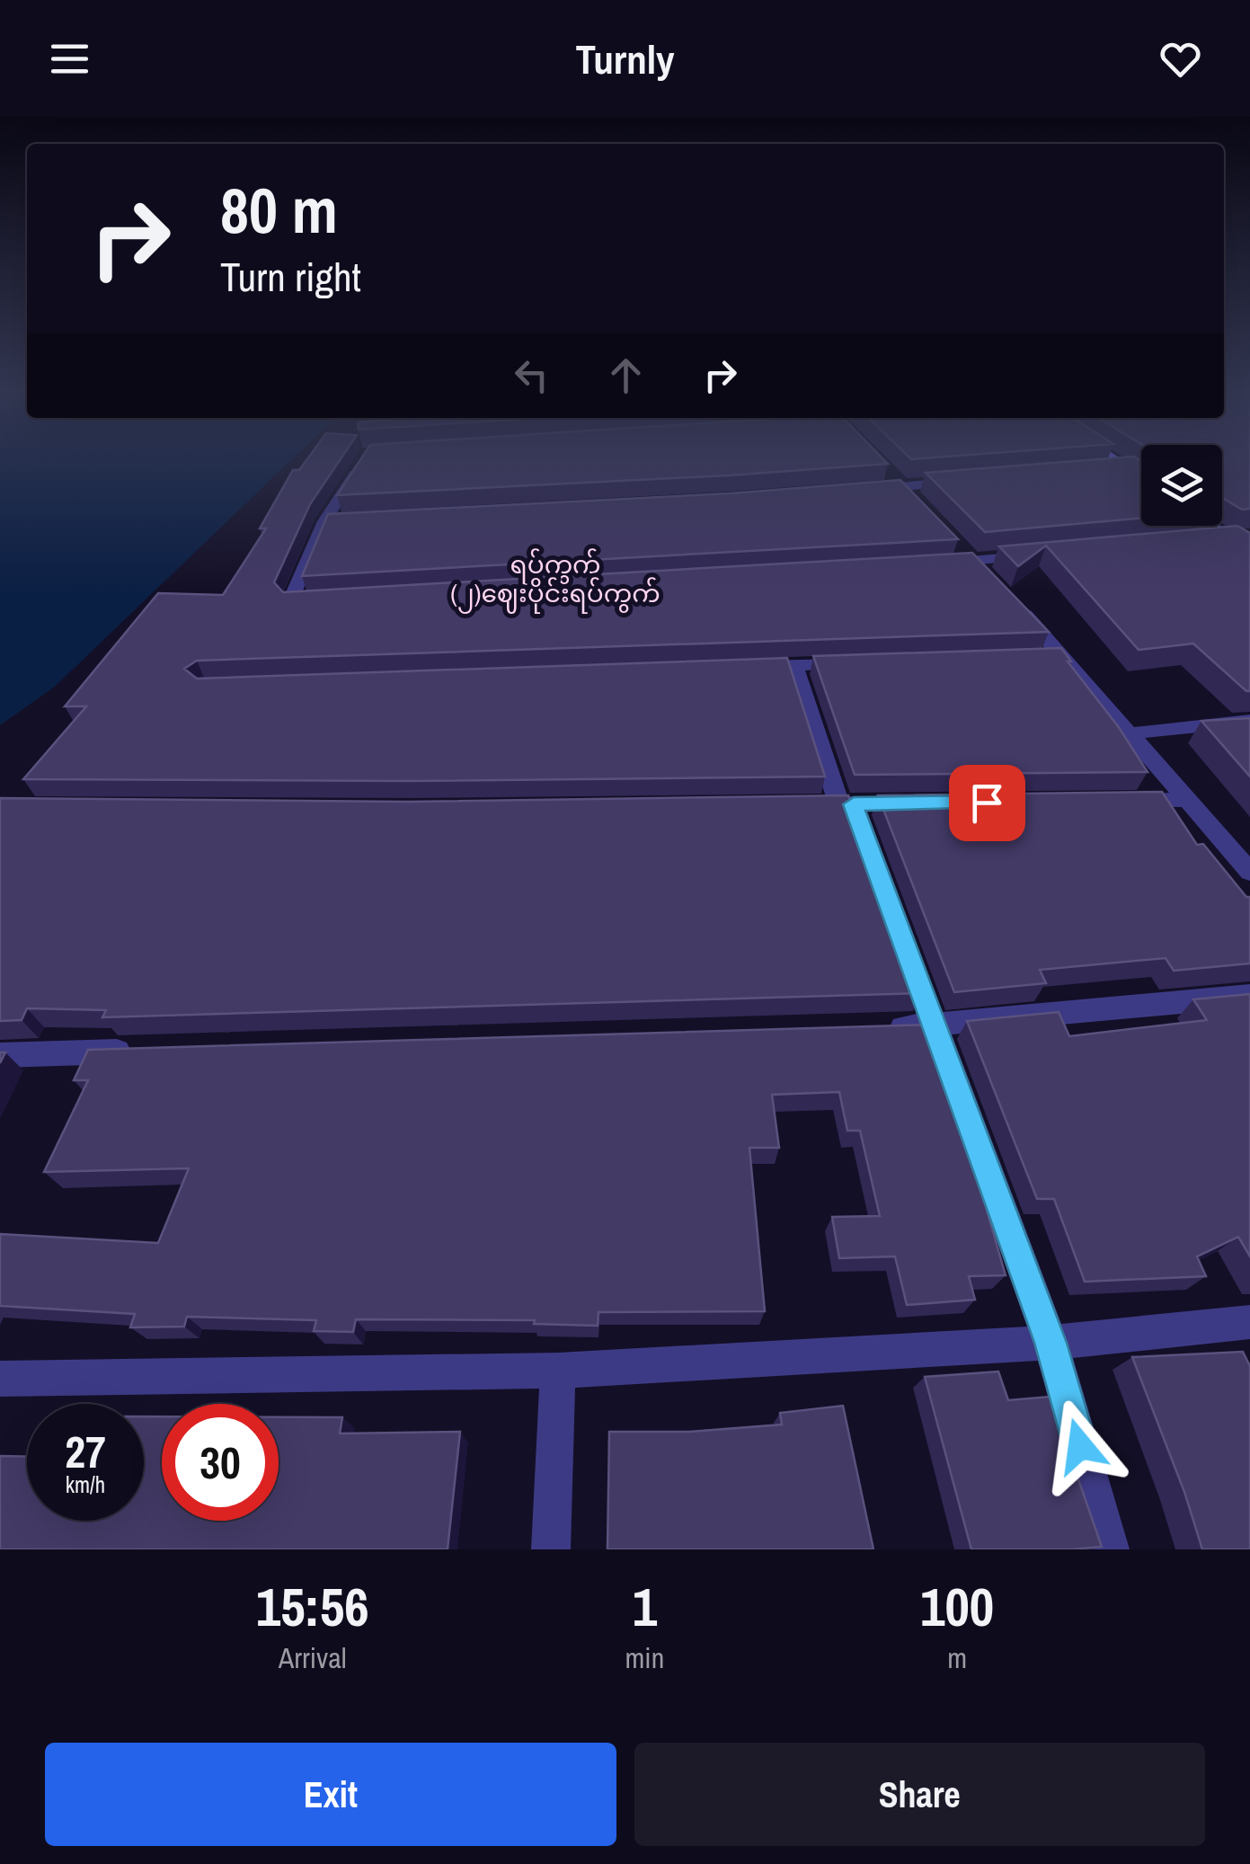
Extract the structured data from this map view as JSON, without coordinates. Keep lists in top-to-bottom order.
{
  "districts": ["ရပ်ကွက် (၂)ဈေးပိုင်းရပ်ကွက်"],
  "page": {
    "header": "Turnly",
    "turn": ["80 m", "Turn right"],
    "speed": "27 km/h",
    "limit": "30",
    "eta": [
      "15:56",
      "Arrival",
      "1",
      "min",
      "100",
      "m"
    ],
    "buttons": ["Exit", "Share"]
  }
}
